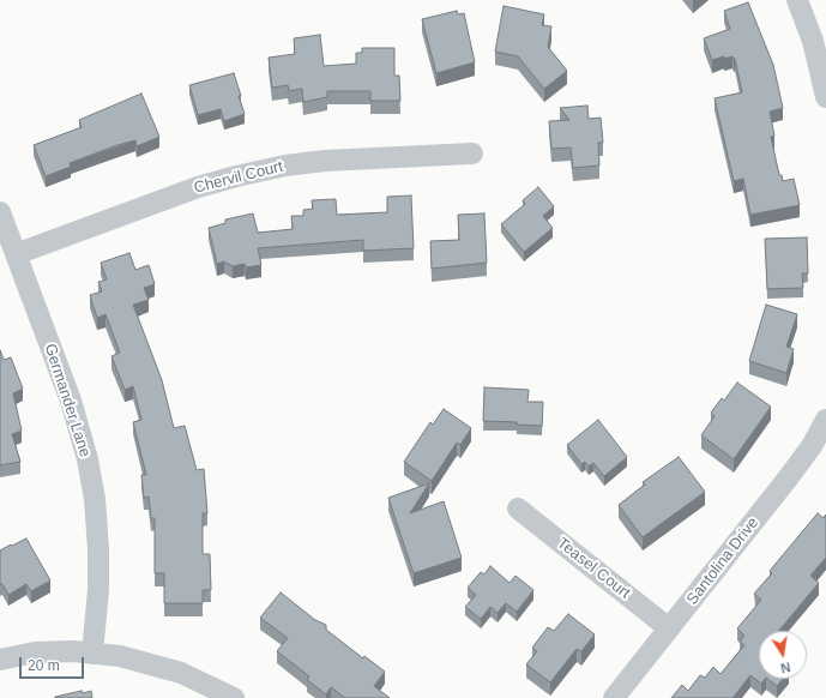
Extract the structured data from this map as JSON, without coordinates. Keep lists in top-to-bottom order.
{
  "streets": {
    "street": [
      "Chervil Court",
      "Germander Lane",
      "Santolina Drive",
      "Teasel Court"
    ]
  },
  "crossings": [
    ["Chervil Court", "Germander Lane"],
    ["Santolina Drive", "Teasel Court"]
  ],
  "scale_bar": "20 m",
  "north": "bottom"
}
